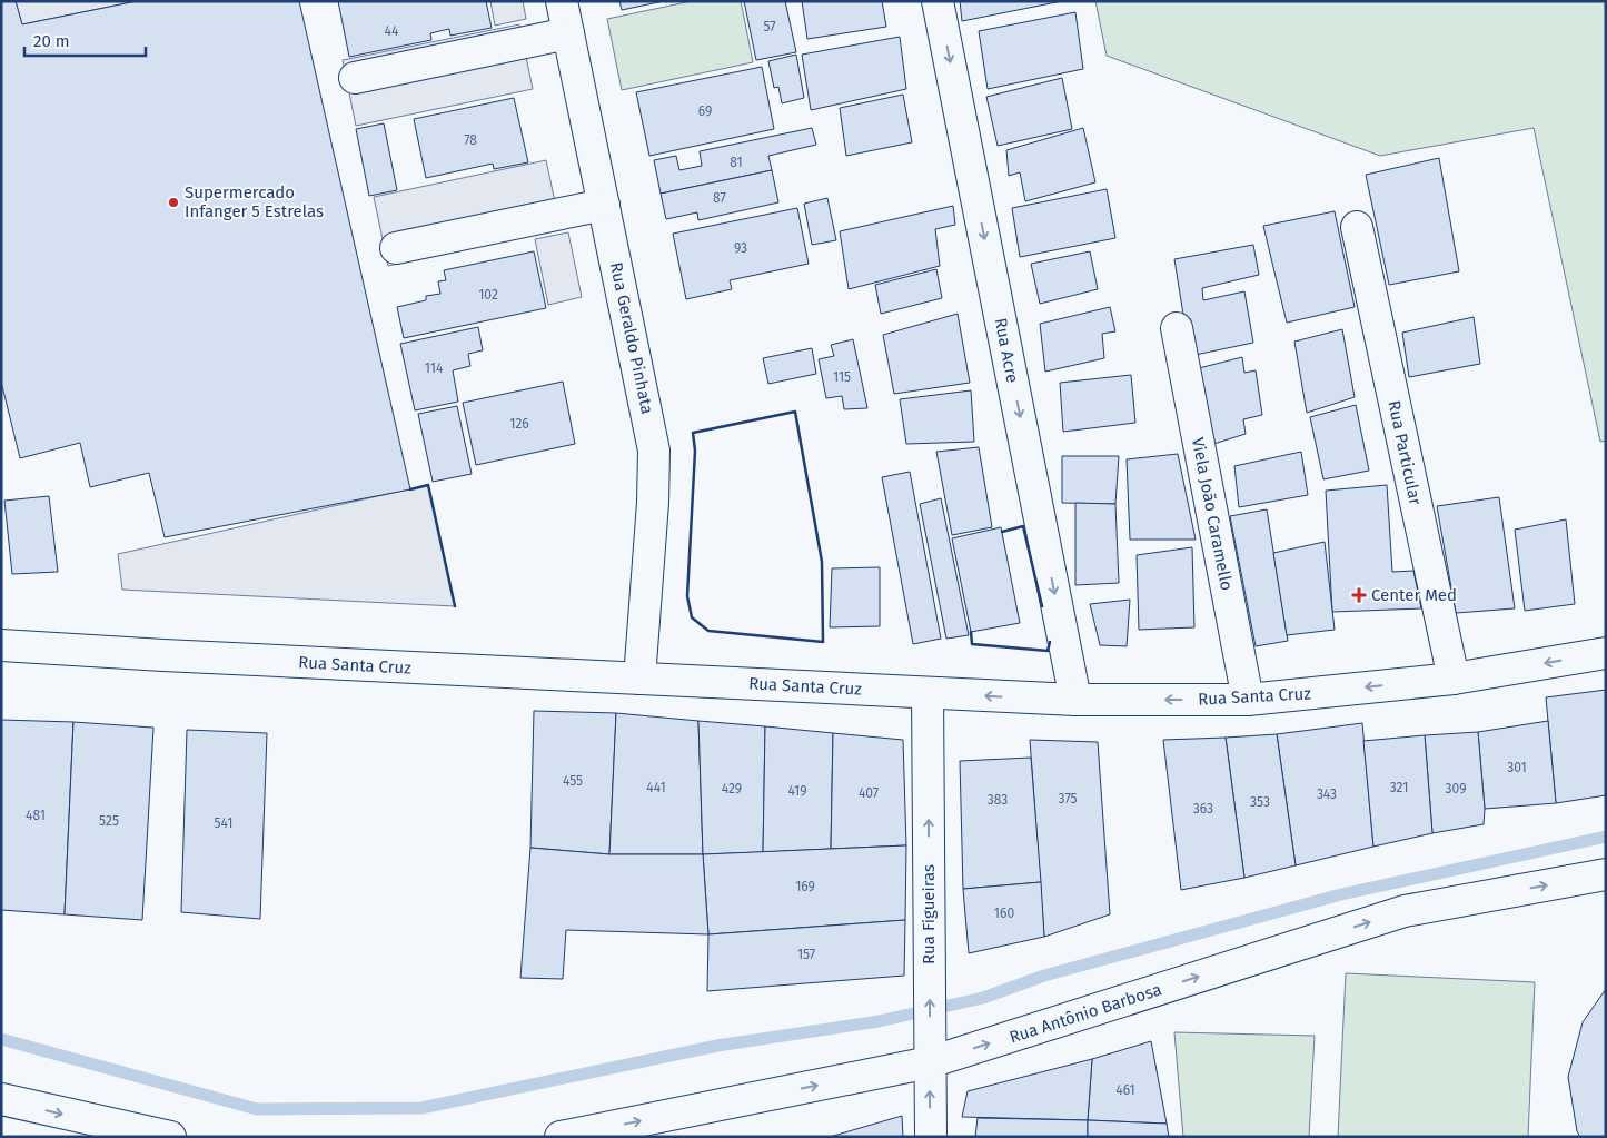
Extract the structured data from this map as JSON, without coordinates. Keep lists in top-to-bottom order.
{
  "streets": {
    "street": [
      "Rua Geraldo Pinhata",
      "Rua Acre",
      "Rua Particular",
      "Viela João Caramello",
      "Rua Santa Cruz",
      "Rua Figueiras",
      "Rua Antônio Barbosa"
    ]
  },
  "crossings": [
    ["Rua Geraldo Pinhata", "Rua Santa Cruz"],
    ["Rua Acre", "Rua Santa Cruz"],
    ["Rua Particular", "Rua Santa Cruz"],
    ["Viela João Caramello", "Rua Santa Cruz"],
    ["Rua Santa Cruz", "Rua Figueiras"],
    ["Rua Figueiras", "Rua Antônio Barbosa"]
  ],
  "one_way": [
    "Rua Acre",
    "Rua Santa Cruz",
    "Rua Figueiras",
    "Rua Antônio Barbosa"
  ],
  "places": {
    "other": ["Supermercado Infanger 5 Estrelas"],
    "health": ["Center Med"]
  },
  "house_numbers": [
    "57",
    "44",
    "69",
    "78",
    "81",
    "87",
    "93",
    "102",
    "114",
    "115",
    "126",
    "301",
    "455",
    "441",
    "321",
    "429",
    "309",
    "419",
    "407",
    "343",
    "375",
    "383",
    "353",
    "363",
    "481",
    "525",
    "541",
    "169",
    "160",
    "157",
    "461"
  ],
  "scale_bar": "20 m"
}
